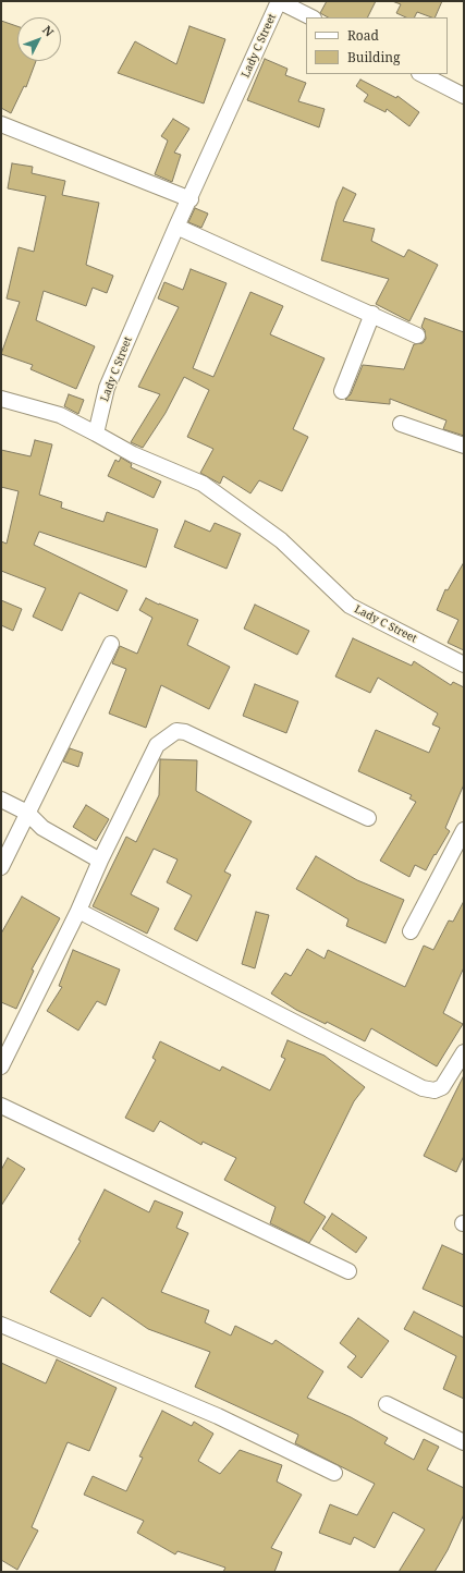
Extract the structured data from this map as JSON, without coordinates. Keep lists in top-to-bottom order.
{
  "streets": {
    "street": ["Lady C Street"]
  },
  "legend": ["Road", "Building"],
  "north": "top right"
}
